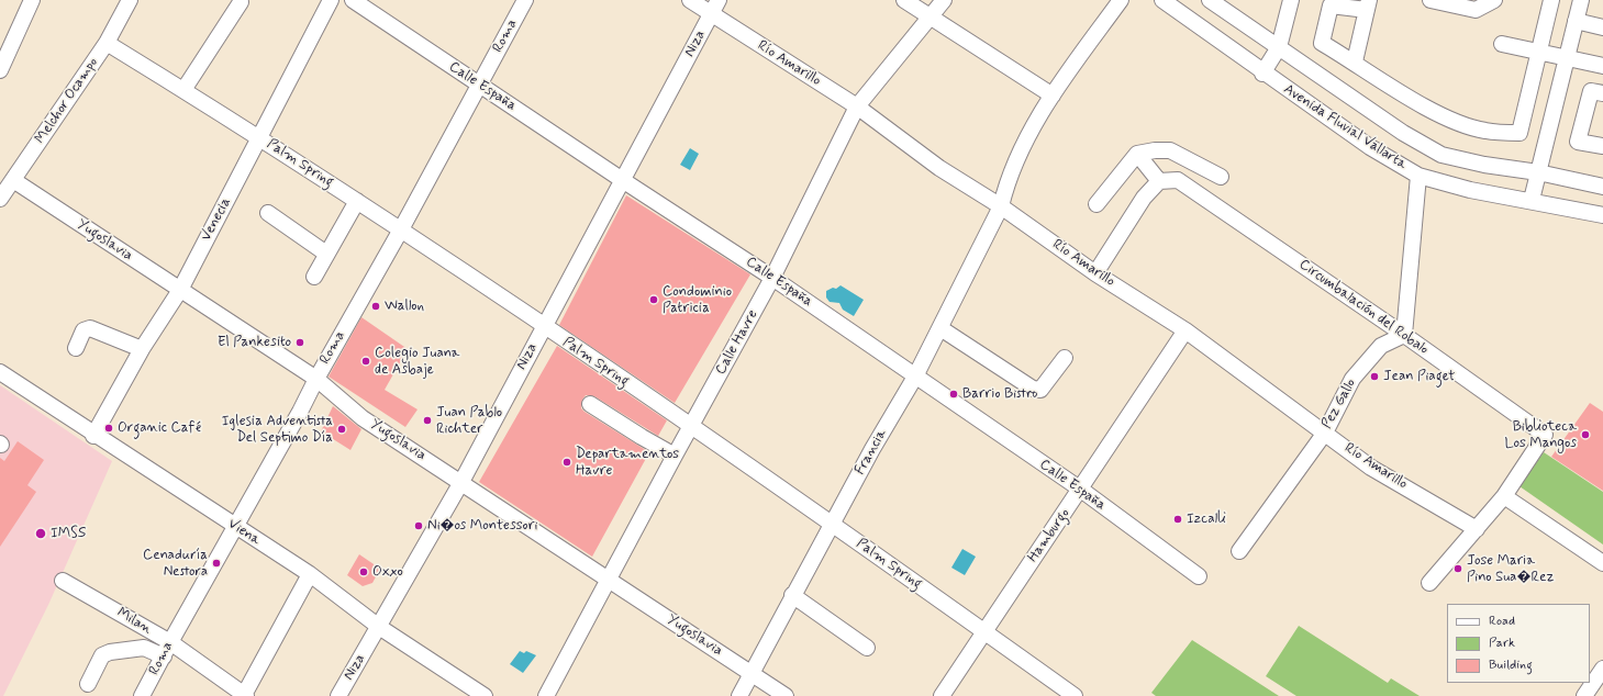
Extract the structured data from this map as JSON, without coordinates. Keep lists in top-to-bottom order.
{
  "streets": {
    "street": [
      "Roma",
      "Niza",
      "Río Amarillo",
      "Calle España",
      "Melchor Ocampo",
      "Avenida Fluvial Vallarta",
      "Palm Spring",
      "Venecia",
      "Yugoslavia",
      "Circumbalación del Robalo",
      "Calle Havre",
      "Pez Gallo",
      "Francia",
      "Viena",
      "Hamburgo",
      "Milan"
    ]
  },
  "crossings": [
    ["Roma", "Calle España"],
    ["Roma", "Palm Spring"],
    ["Roma", "Yugoslavia"],
    ["Roma", "Viena"],
    ["Roma", "Milan"],
    ["Niza", "Río Amarillo"],
    ["Niza", "Calle España"],
    ["Niza", "Palm Spring"],
    ["Niza", "Yugoslavia"],
    ["Niza", "Viena"],
    ["Río Amarillo", "Circumbalación del Robalo"],
    ["Río Amarillo", "Calle Havre"],
    ["Río Amarillo", "Pez Gallo"],
    ["Río Amarillo", "Francia"],
    ["Río Amarillo", "Hamburgo"],
    ["Calle España", "Calle Havre"],
    ["Calle España", "Francia"],
    ["Calle España", "Hamburgo"],
    ["Melchor Ocampo", "Palm Spring"],
    ["Melchor Ocampo", "Yugoslavia"],
    ["Palm Spring", "Venecia"],
    ["Palm Spring", "Calle Havre"],
    ["Palm Spring", "Francia"],
    ["Palm Spring", "Hamburgo"],
    ["Venecia", "Yugoslavia"],
    ["Venecia", "Viena"],
    ["Yugoslavia", "Calle Havre"],
    ["Yugoslavia", "Francia"],
    ["Circumbalación del Robalo", "Pez Gallo"]
  ],
  "places": [
    "Condominio Patricia",
    "Wallon",
    "El Pankesito",
    "Colegio Juana de Asbaje",
    "Jean Piaget",
    "Barrio Bistro",
    "Juan Pablo Richter",
    "Organic Café",
    "Iglesia Adventista Del Septimo Día",
    "Biblioteca Los Mangos",
    "Departamentos Havre",
    "Izcalli",
    "Ni�os Montessori",
    "IMSS",
    "Cenaduría Nestora",
    "Jose Maria Pino Sua�Rez",
    "Oxxo"
  ],
  "legend": ["Road", "Park", "Building"]
}
